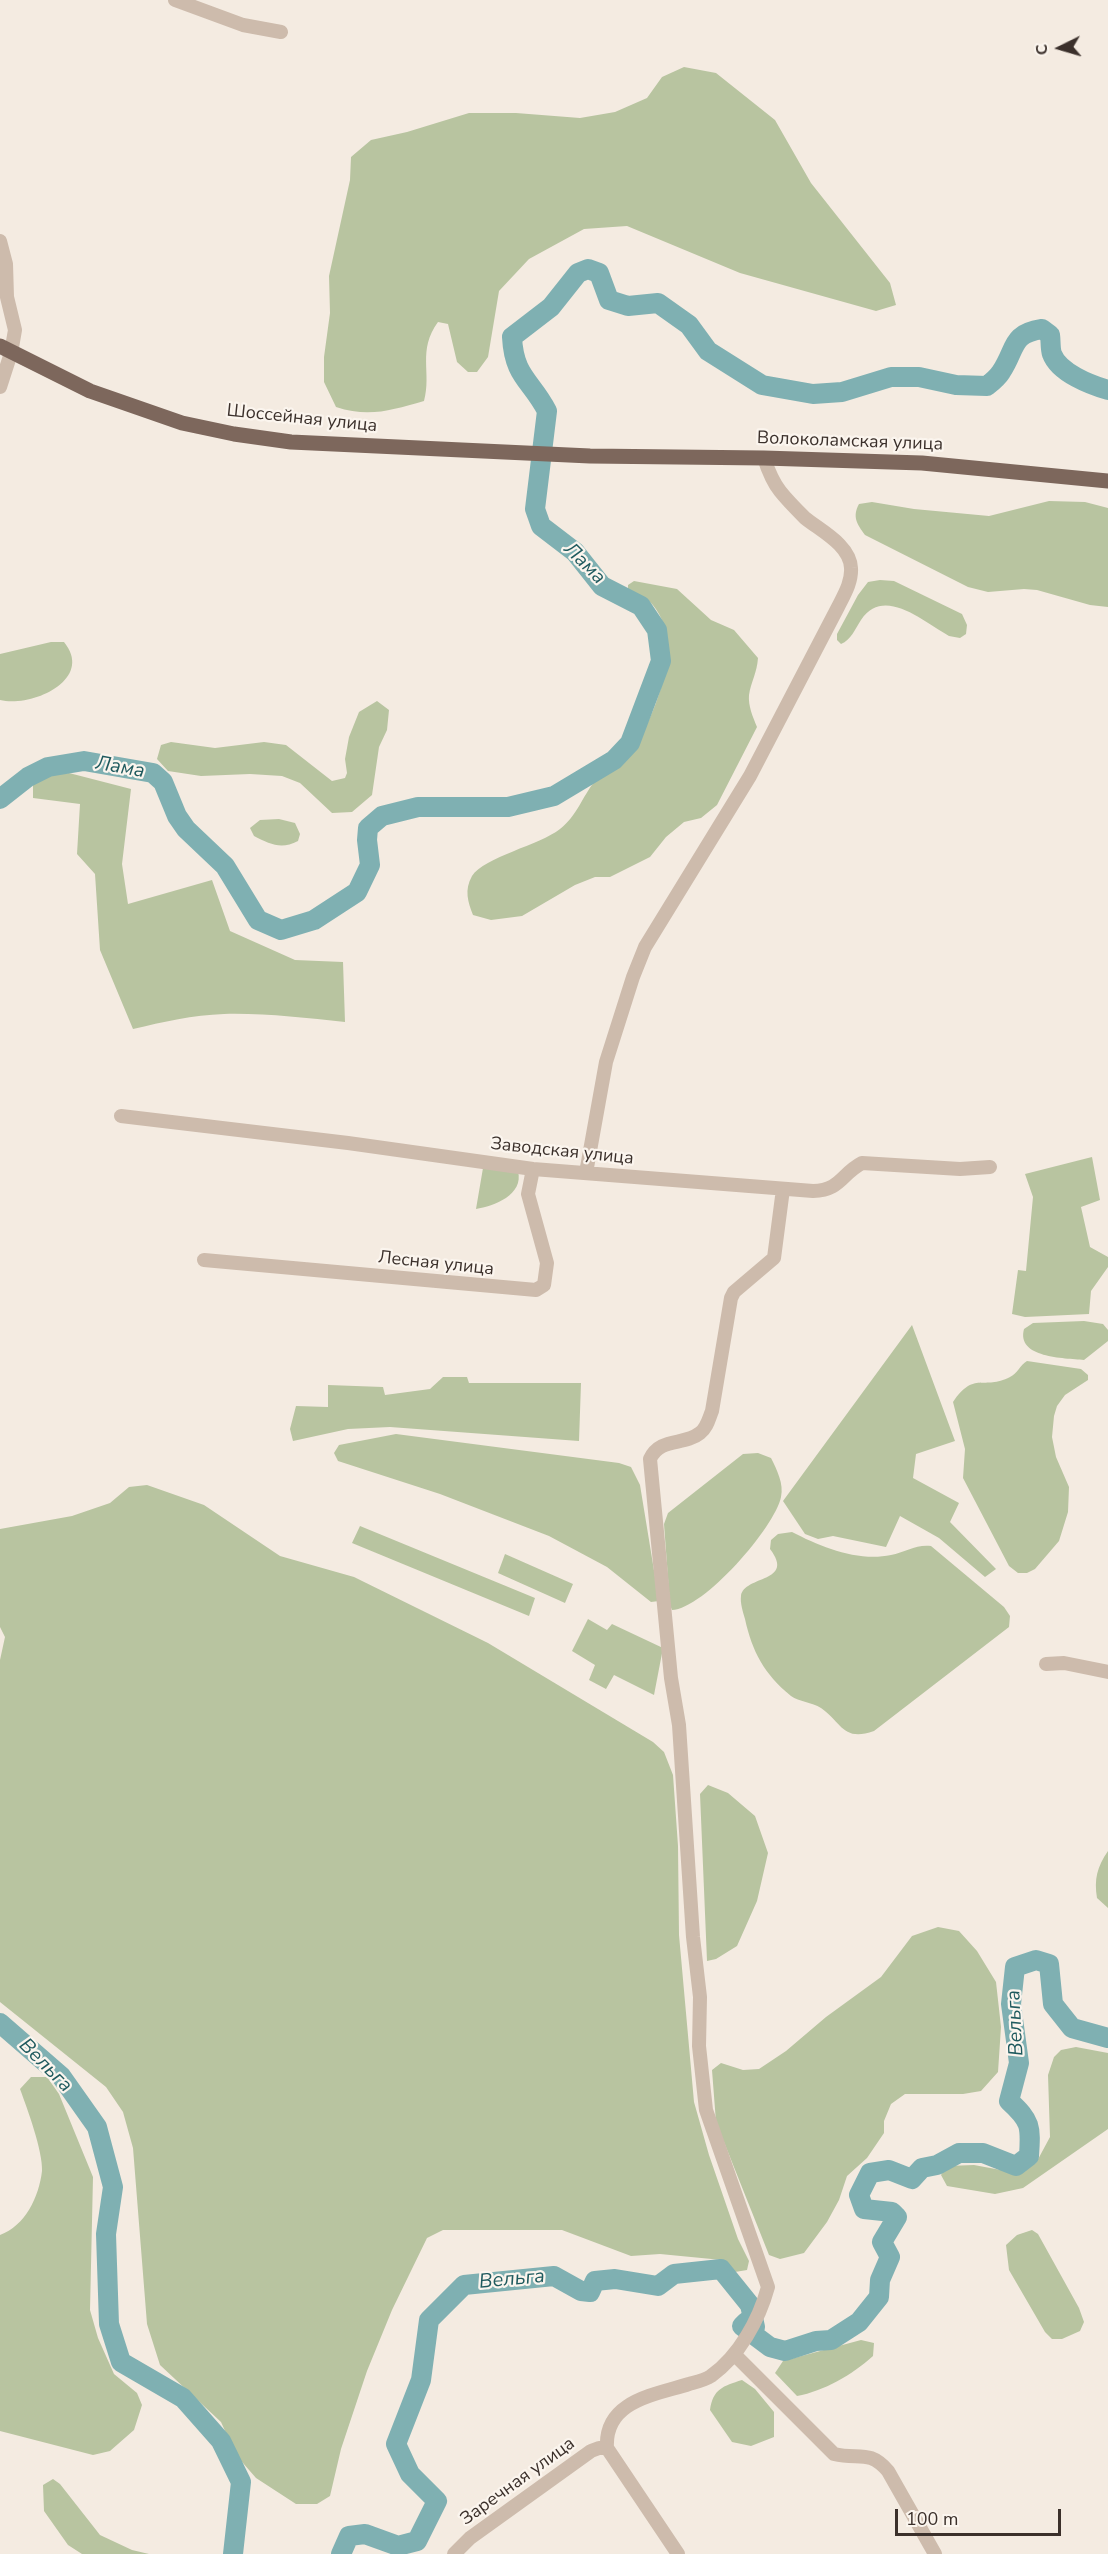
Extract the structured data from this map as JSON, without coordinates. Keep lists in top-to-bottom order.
{
  "streets": {
    "main road": ["Шоссейная улица", "Волоколамская улица"],
    "street": ["Заводская улица", "Лесная улица", "Заречная улица"]
  },
  "crossings": [
    ["Шоссейная улица", "Волоколамская улица"],
    ["Заводская улица", "Лесная улица"]
  ],
  "water": ["Лама", "Вельга"],
  "scale_bar": "100 m",
  "north": "left"
}
